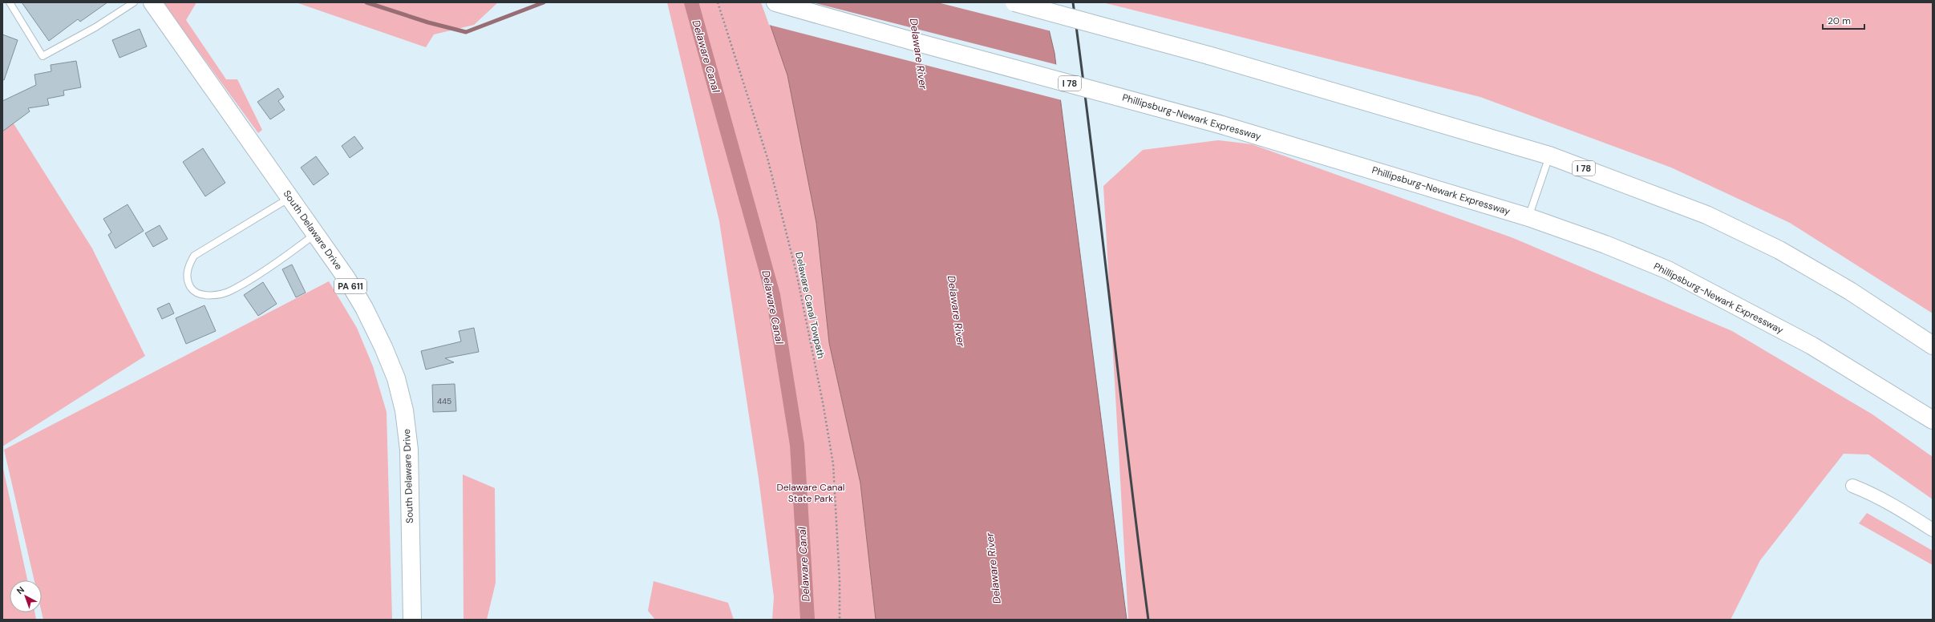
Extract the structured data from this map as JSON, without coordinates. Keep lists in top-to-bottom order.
{
  "streets": {
    "highway": [
      "I 78",
      "Phillipsburg-Newark Expressway",
      "South Delaware Drive",
      "PA 611"
    ],
    "path": ["Delaware Canal Towpath"]
  },
  "water": ["Delaware River", "Delaware Canal"],
  "parks": ["Delaware Canal State Park"],
  "house_numbers": ["445"],
  "scale_bar": "20 m",
  "north": "top left"
}
